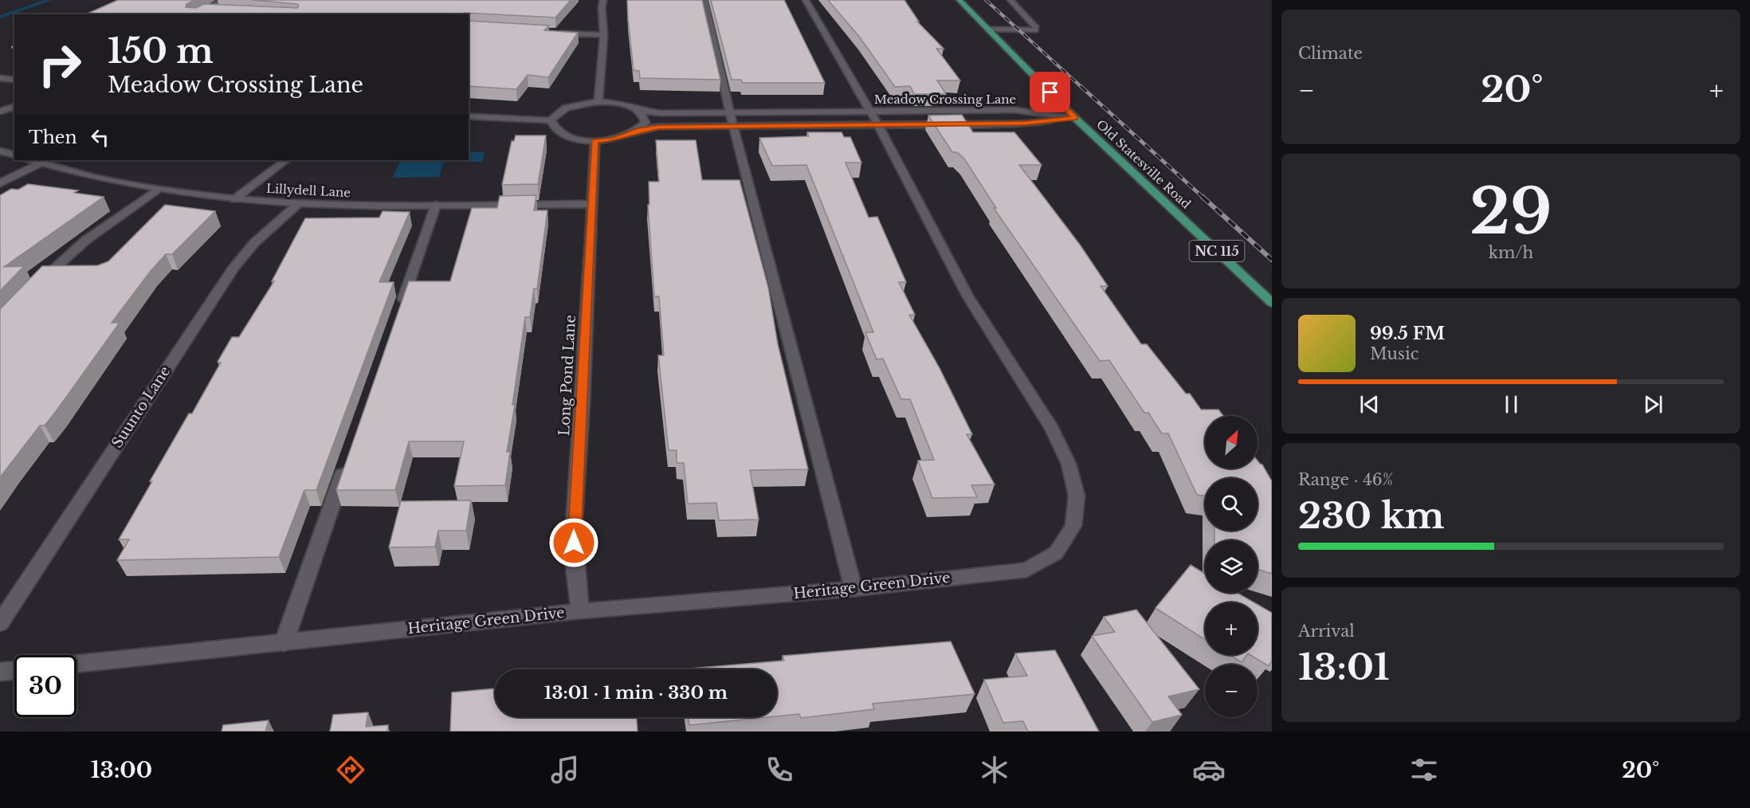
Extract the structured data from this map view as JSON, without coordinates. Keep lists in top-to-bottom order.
{
  "streets": {
    "main road": ["Old Statesville Road", "NC 115"],
    "street": [
      "Meadow Crossing Lane",
      "Lillydell Lane",
      "Long Pond Lane",
      "Suunto Lane",
      "Heritage Green Drive"
    ]
  },
  "crossings": [
    ["Meadow Crossing Lane", "Old Statesville Road"],
    ["Meadow Crossing Lane", "Long Pond Lane"],
    ["Meadow Crossing Lane", "Heritage Green Drive"],
    ["Lillydell Lane", "Long Pond Lane"],
    ["Lillydell Lane", "Suunto Lane"],
    ["Long Pond Lane", "Heritage Green Drive"]
  ],
  "north": "top right",
  "page": {
    "tile": [
      "Climate",
      ["29", "km/h"],
      ["Range · 46%", "230 km"],
      ["Arrival", "13:01"]
    ],
    "turn": ["150 m", "Meadow Crossing Lane"],
    "heat": ["−", "20°", "+"],
    "then": "Then",
    "song": ["99.5 FM", "Music"],
    "map_buttons": ["+", "−"],
    "limit": "30",
    "trip": "13:01 · 1 min · 330 m",
    "tabs": ["13:00", "20°"]
  }
}
